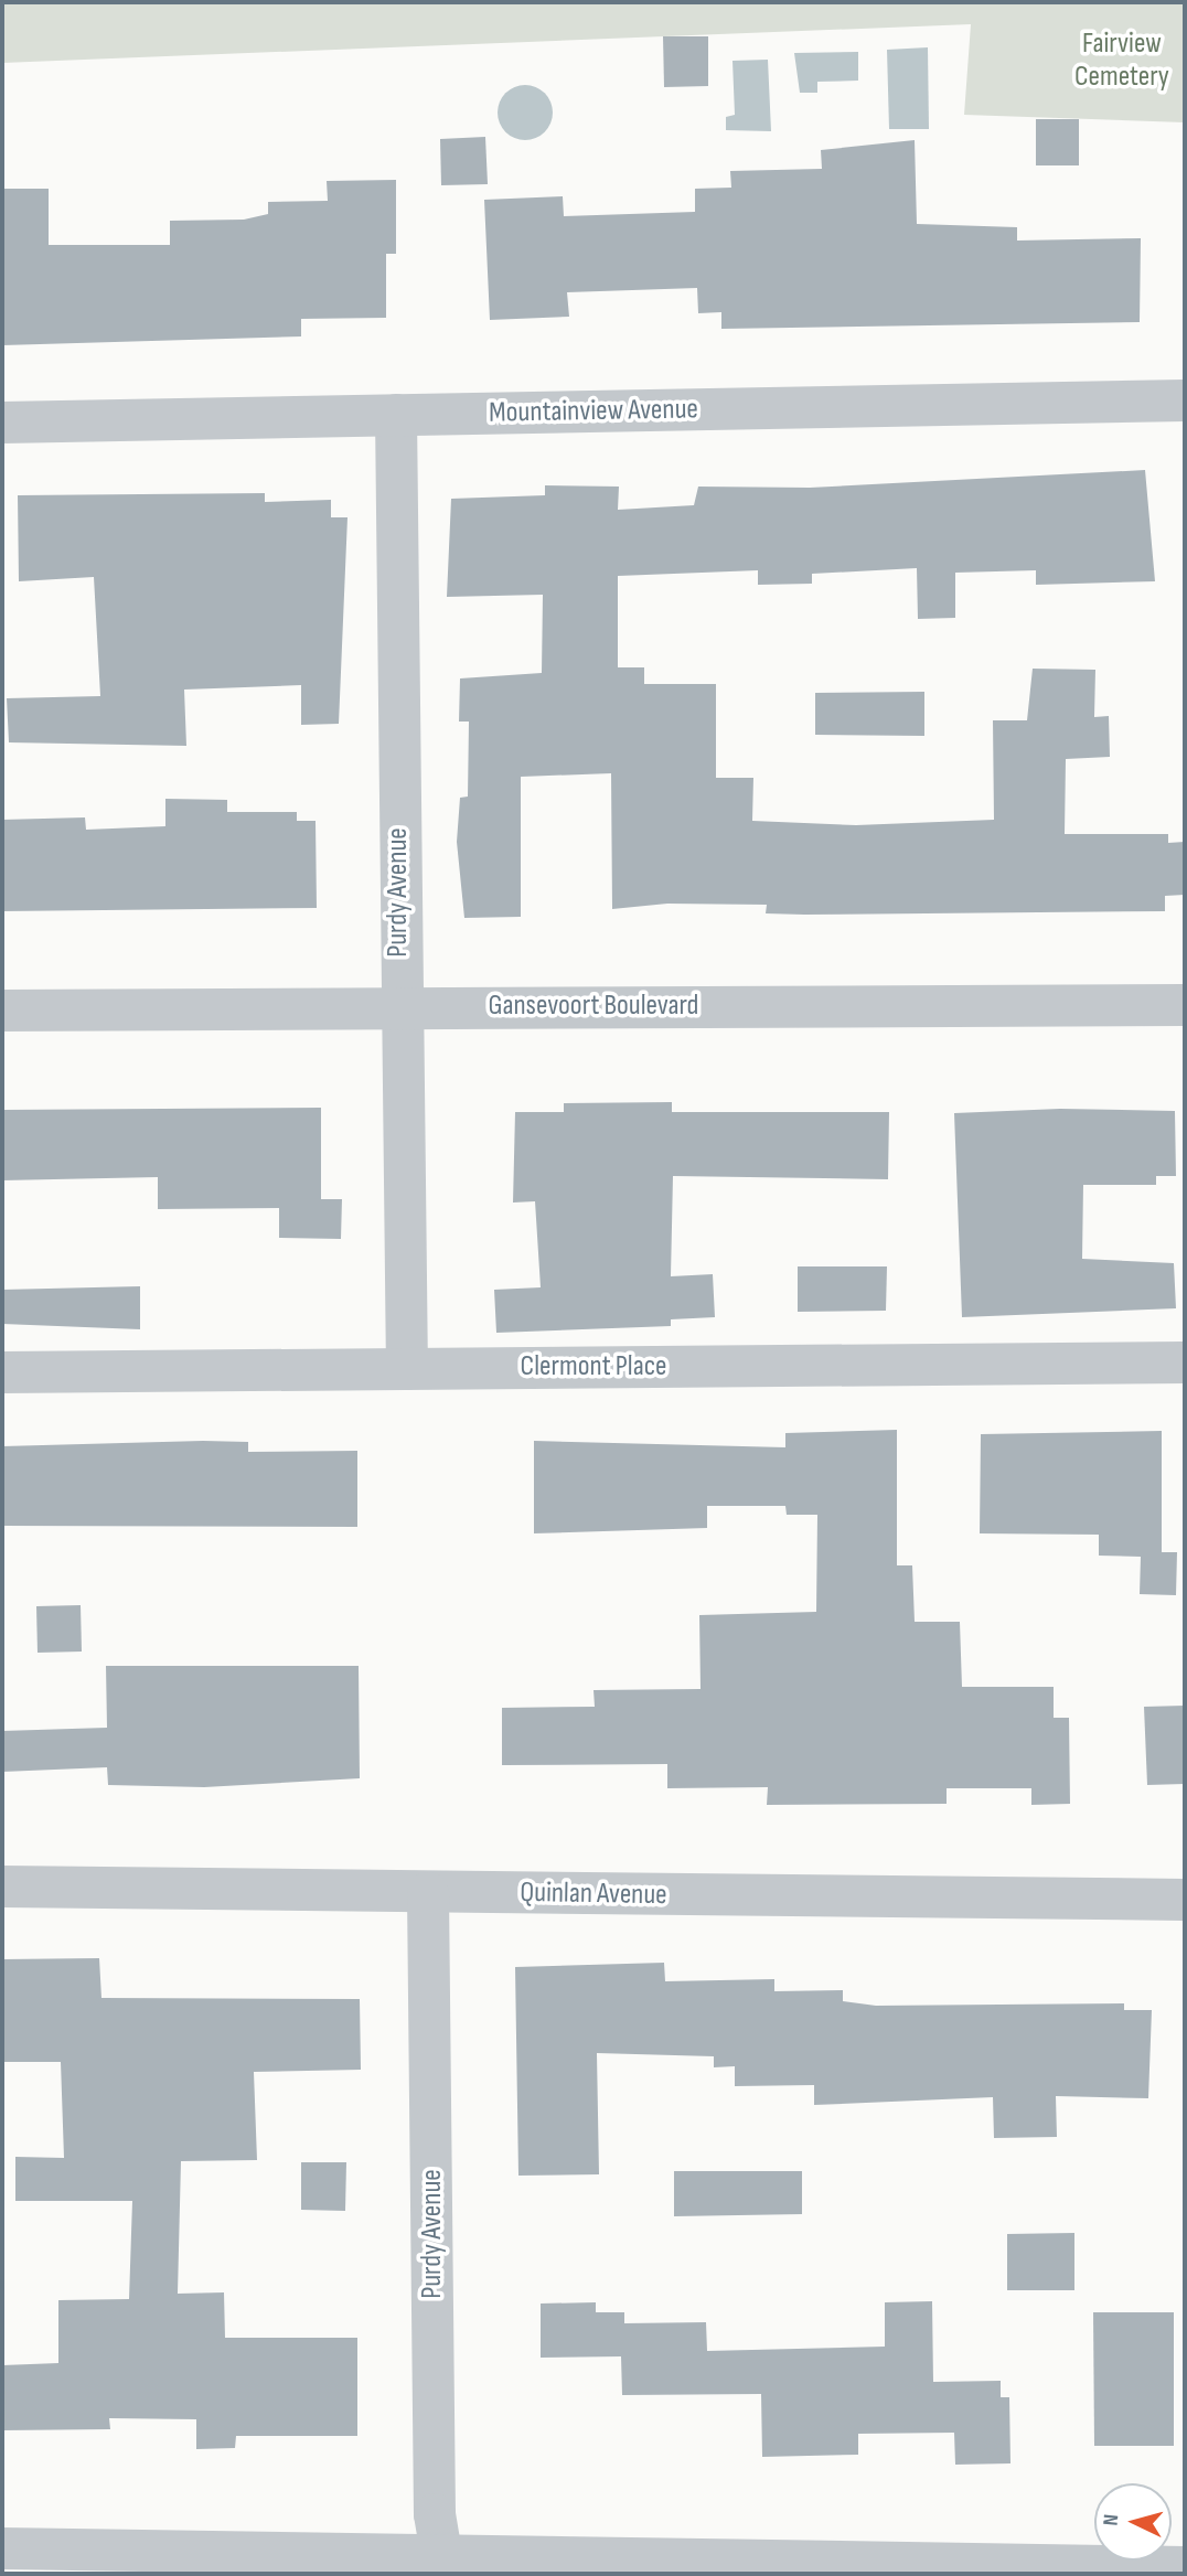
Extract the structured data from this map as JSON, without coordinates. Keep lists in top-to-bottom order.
{
  "streets": {
    "street": [
      "Mountainview Avenue",
      "Purdy Avenue",
      "Gansevoort Boulevard",
      "Clermont Place",
      "Quinlan Avenue"
    ]
  },
  "crossings": [
    ["Mountainview Avenue", "Purdy Avenue"],
    ["Purdy Avenue", "Gansevoort Boulevard"],
    ["Purdy Avenue", "Clermont Place"],
    ["Purdy Avenue", "Quinlan Avenue"]
  ],
  "parks": ["Fairview Cemetery"],
  "north": "left"
}
